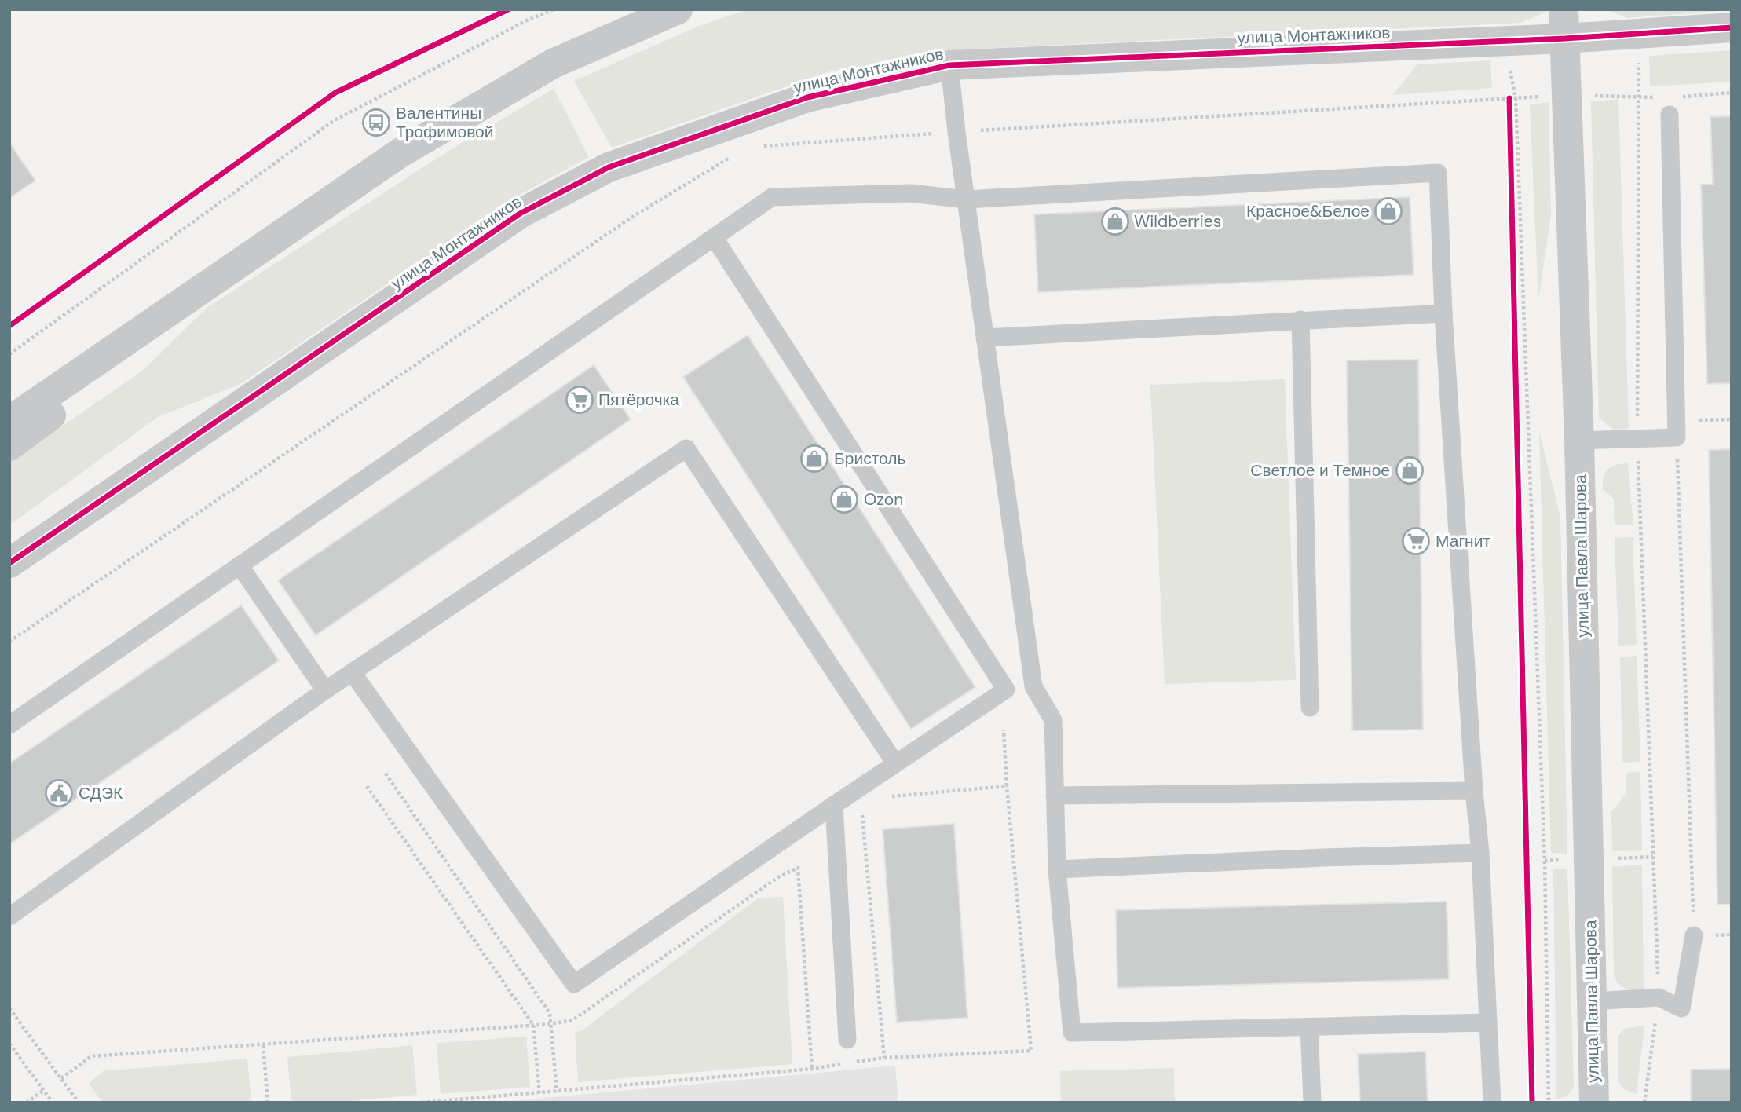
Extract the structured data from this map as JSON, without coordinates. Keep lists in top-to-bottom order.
{
  "streets": {
    "street": ["улица Монтажников", "улица Павла Шарова"]
  },
  "crossings": [
    ["улица Монтажников", "улица Павла Шарова"]
  ],
  "places": {
    "bus stop": ["Валентины Трофимовой"],
    "shop": [
      "Красное&Белое",
      "Wildberries",
      "Бристоль",
      "Светлое и Темное",
      "Ozon"
    ],
    "supermarket": ["Пятёрочка", "Магнит"],
    "public building": ["СДЭК"]
  }
}
